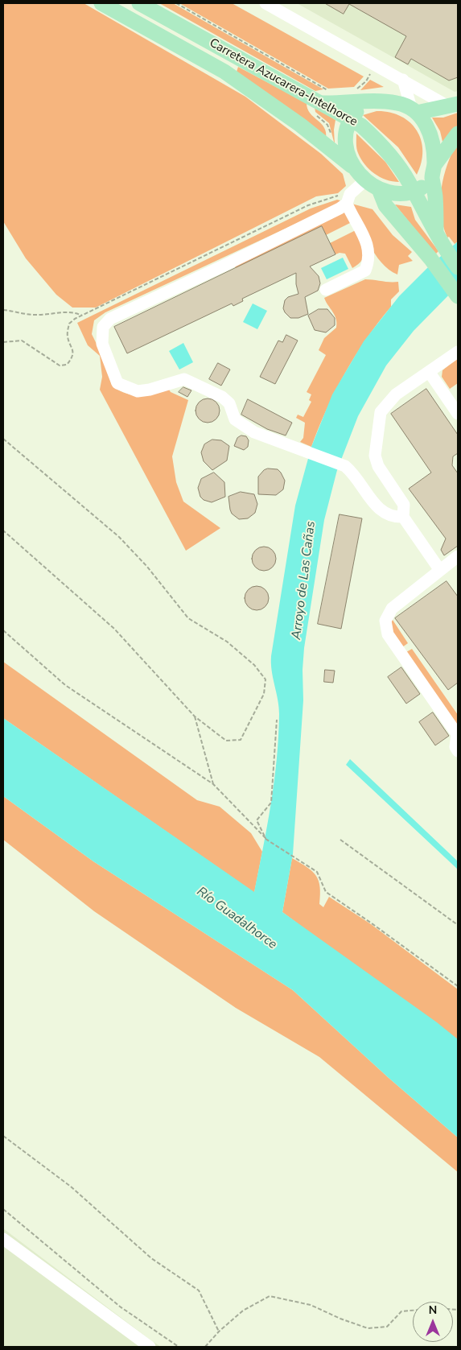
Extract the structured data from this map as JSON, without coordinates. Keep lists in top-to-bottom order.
{
  "streets": {
    "main road": ["Carretera Azucarera-Intelhorce"]
  },
  "water": ["Arroyo de Las Cañas", "Río Guadalhorce"],
  "north": "top"
}
